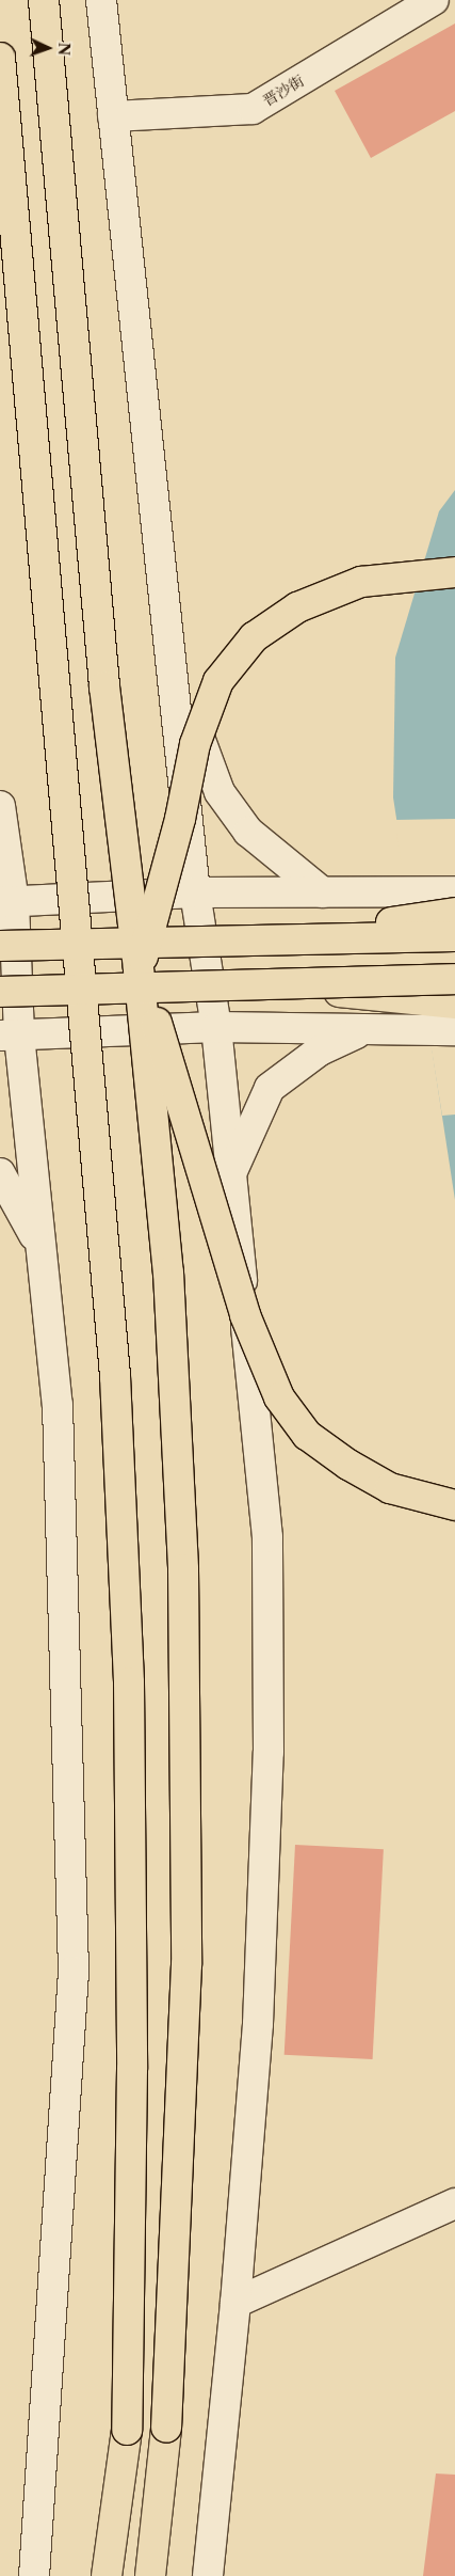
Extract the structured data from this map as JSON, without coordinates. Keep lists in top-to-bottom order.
{
  "streets": {
    "main road": ["晋沙街"]
  },
  "north": "right"
}
